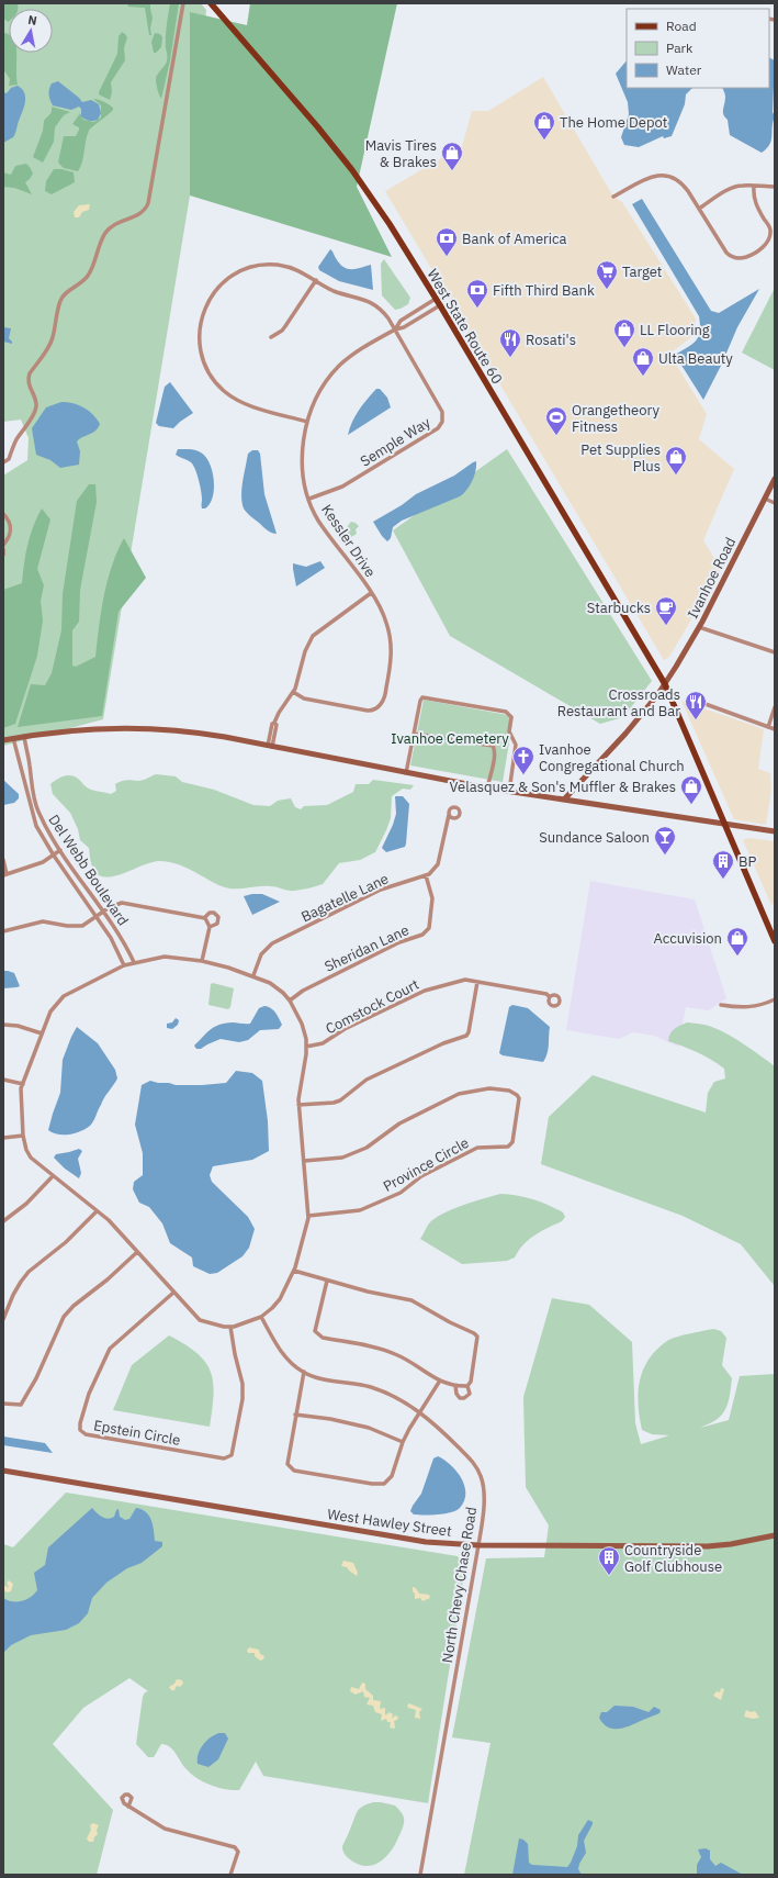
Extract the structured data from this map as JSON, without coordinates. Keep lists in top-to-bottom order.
{
  "streets": {
    "main road": ["West State Route 60", "Ivanhoe Road", "West Hawley Street"],
    "street": [
      "Semple Way",
      "Kessler Drive",
      "Del Webb Boulevard",
      "Bagatelle Lane",
      "Sheridan Lane",
      "Comstock Court",
      "Province Circle",
      "Epstein Circle",
      "North Chevy Chase Road"
    ]
  },
  "crossings": [
    ["West State Route 60", "Kessler Drive"],
    ["West State Route 60", "Ivanhoe Road"],
    ["Semple Way", "Kessler Drive"],
    ["Bagatelle Lane", "Sheridan Lane"],
    ["West Hawley Street", "North Chevy Chase Road"]
  ],
  "parks": ["Ivanhoe Cemetery"],
  "places": {
    "shop": [
      "The Home Depot",
      "Mavis Tires & Brakes",
      "LL Flooring",
      "Ulta Beauty",
      "Pet Supplies Plus",
      "Velasquez & Son's Muffler & Brakes",
      "Accuvision"
    ],
    "bank": ["Bank of America", "Fifth Third Bank"],
    "supermarket": ["Target"],
    "restaurant": ["Rosati's", "Crossroads Restaurant and Bar"],
    "sports": ["Orangetheory Fitness"],
    "cafe": ["Starbucks"],
    "church": ["Ivanhoe Congregational Church"],
    "bar": ["Sundance Saloon"],
    "building": ["BP", "Countryside Golf Clubhouse"]
  },
  "legend": ["Road", "Park", "Water"],
  "north": "top"
}
